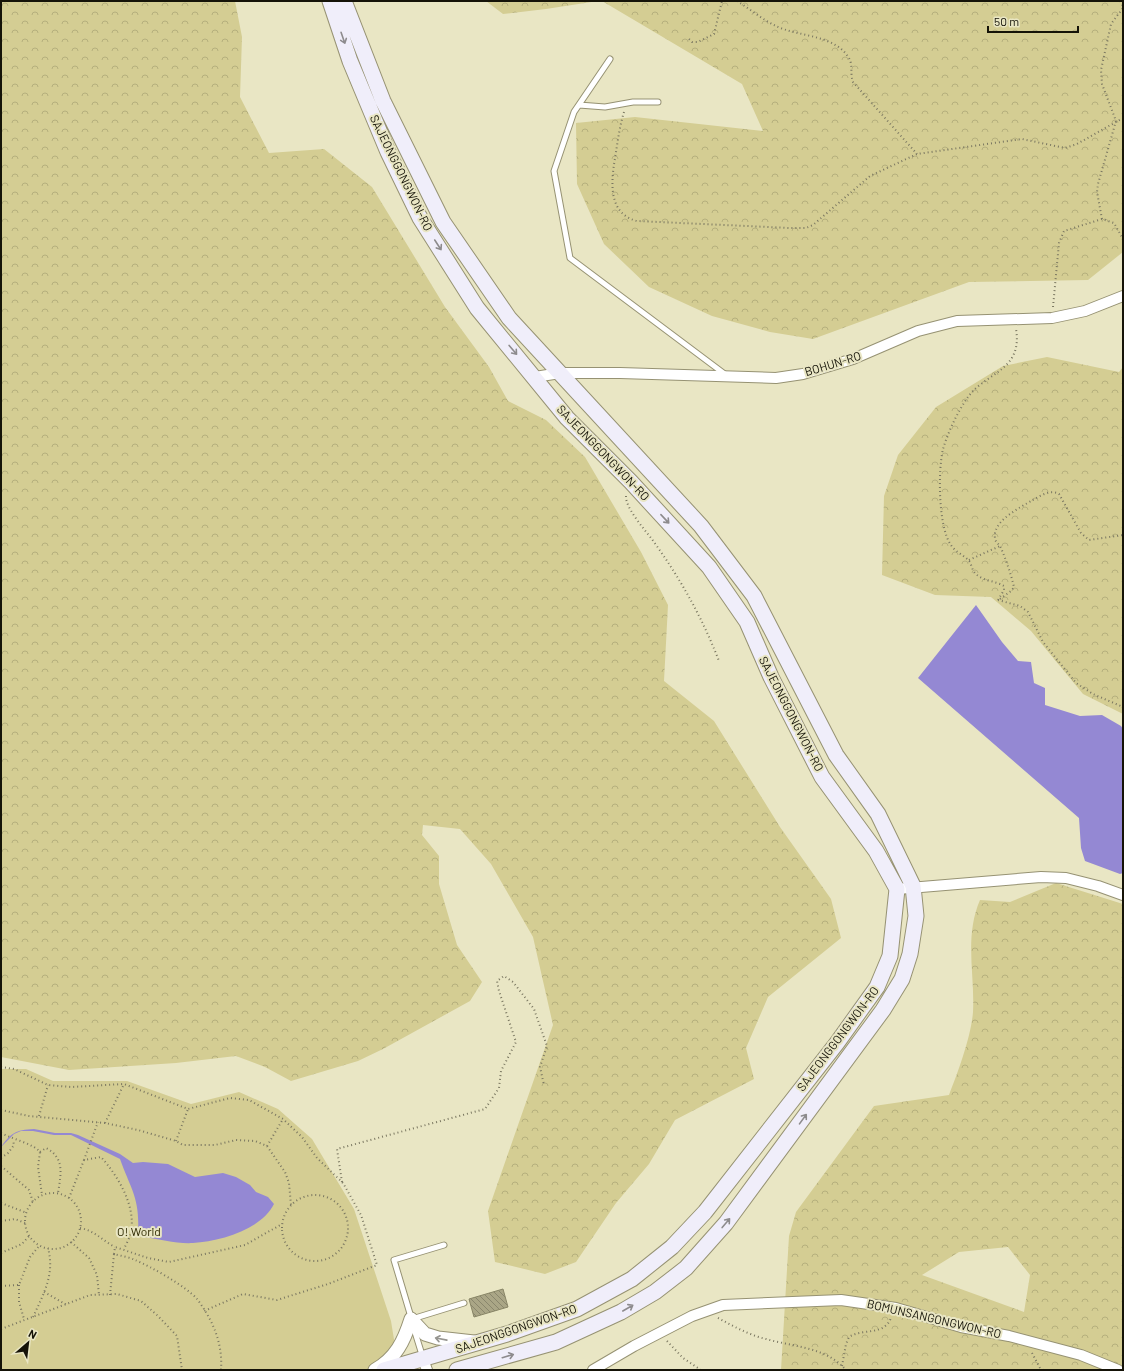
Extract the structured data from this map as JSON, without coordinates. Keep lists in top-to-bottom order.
{
  "streets": {
    "main road": ["SAJEONGGONGWON-RO"],
    "street": ["BOHUN-RO", "BOMUNSANGONGWON-RO"]
  },
  "crossings": [
    ["SAJEONGGONGWON-RO", "BOHUN-RO"]
  ],
  "parks": ["O! World"],
  "scale_bar": "50 m",
  "north": "top right"
}
